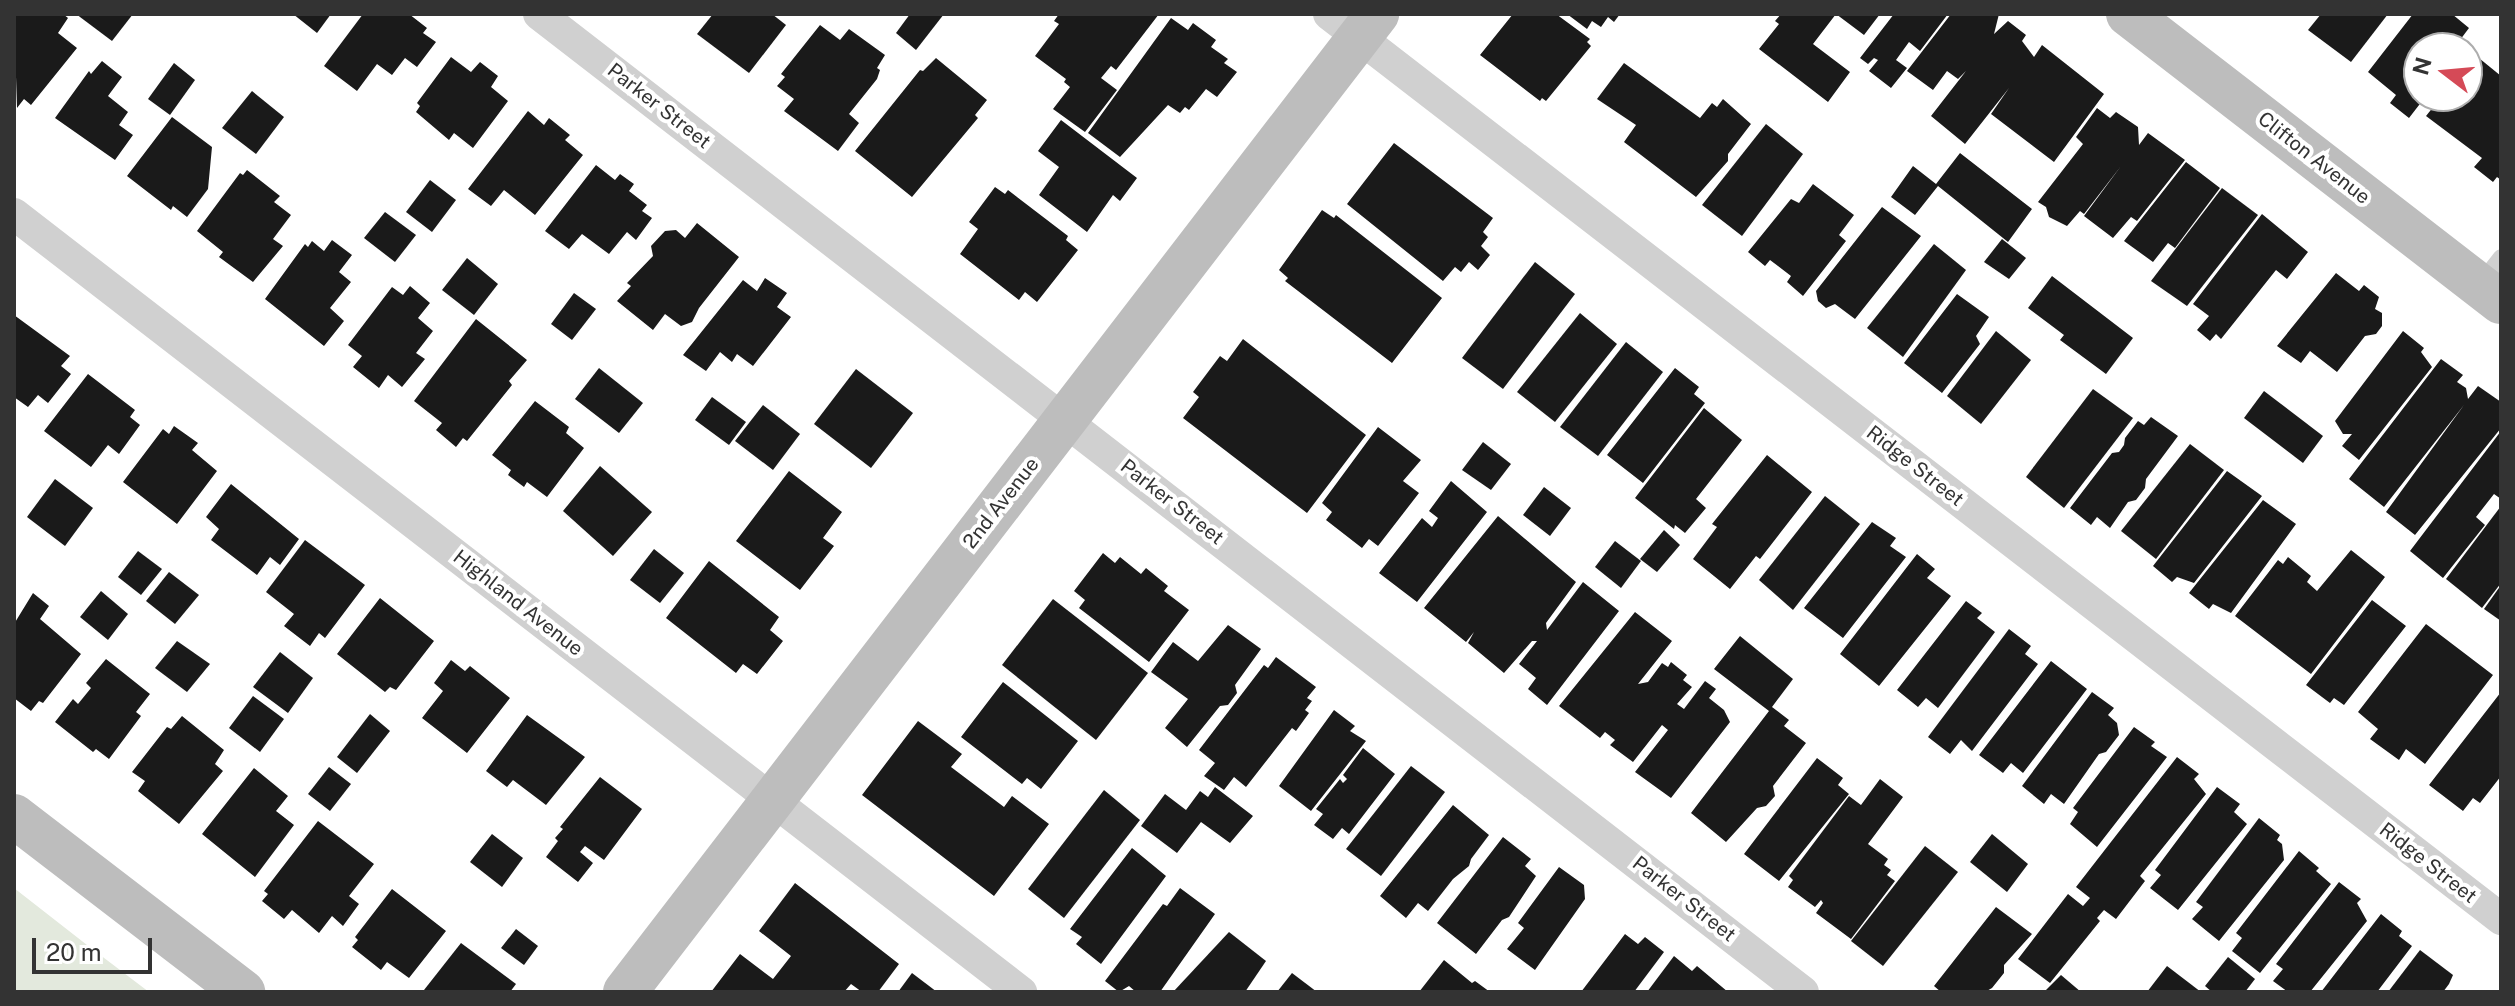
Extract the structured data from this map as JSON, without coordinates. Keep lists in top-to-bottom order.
{
  "streets": {
    "street": [
      "Parker Street",
      "Clifton Avenue",
      "Ridge Street",
      "2nd Avenue",
      "Highland Avenue"
    ]
  },
  "crossings": [
    ["Parker Street", "2nd Avenue"],
    ["Ridge Street", "2nd Avenue"],
    ["2nd Avenue", "Highland Avenue"]
  ],
  "scale_bar": "20 m",
  "north": "left"
}
